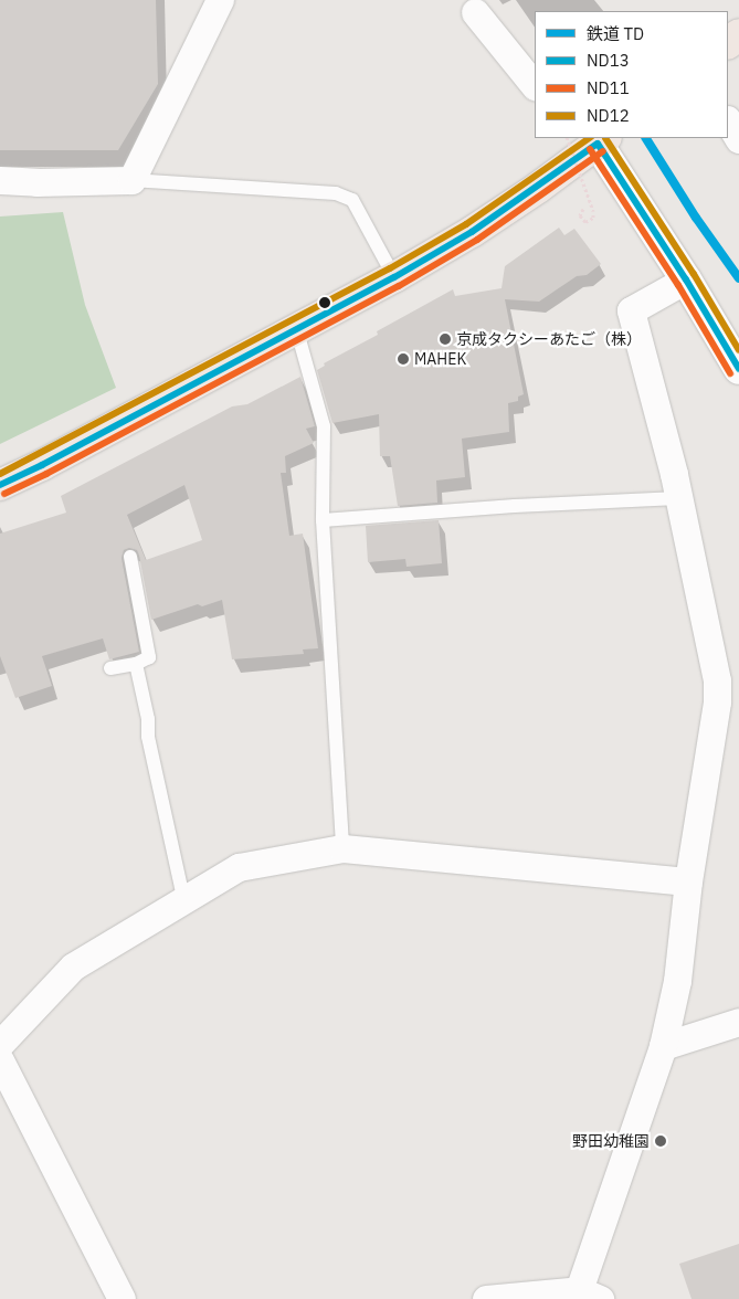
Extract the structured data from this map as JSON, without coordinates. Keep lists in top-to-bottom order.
{
  "places": ["京成タクシーあたご（株）", "MAHEK", "野田幼稚園"],
  "lines": [
    "rail line TD",
    "transit line ND12",
    "transit line ND13",
    "transit line ND11"
  ],
  "legend": [
    "鉄道 TD",
    "ND13",
    "ND11",
    "ND12"
  ]
}
